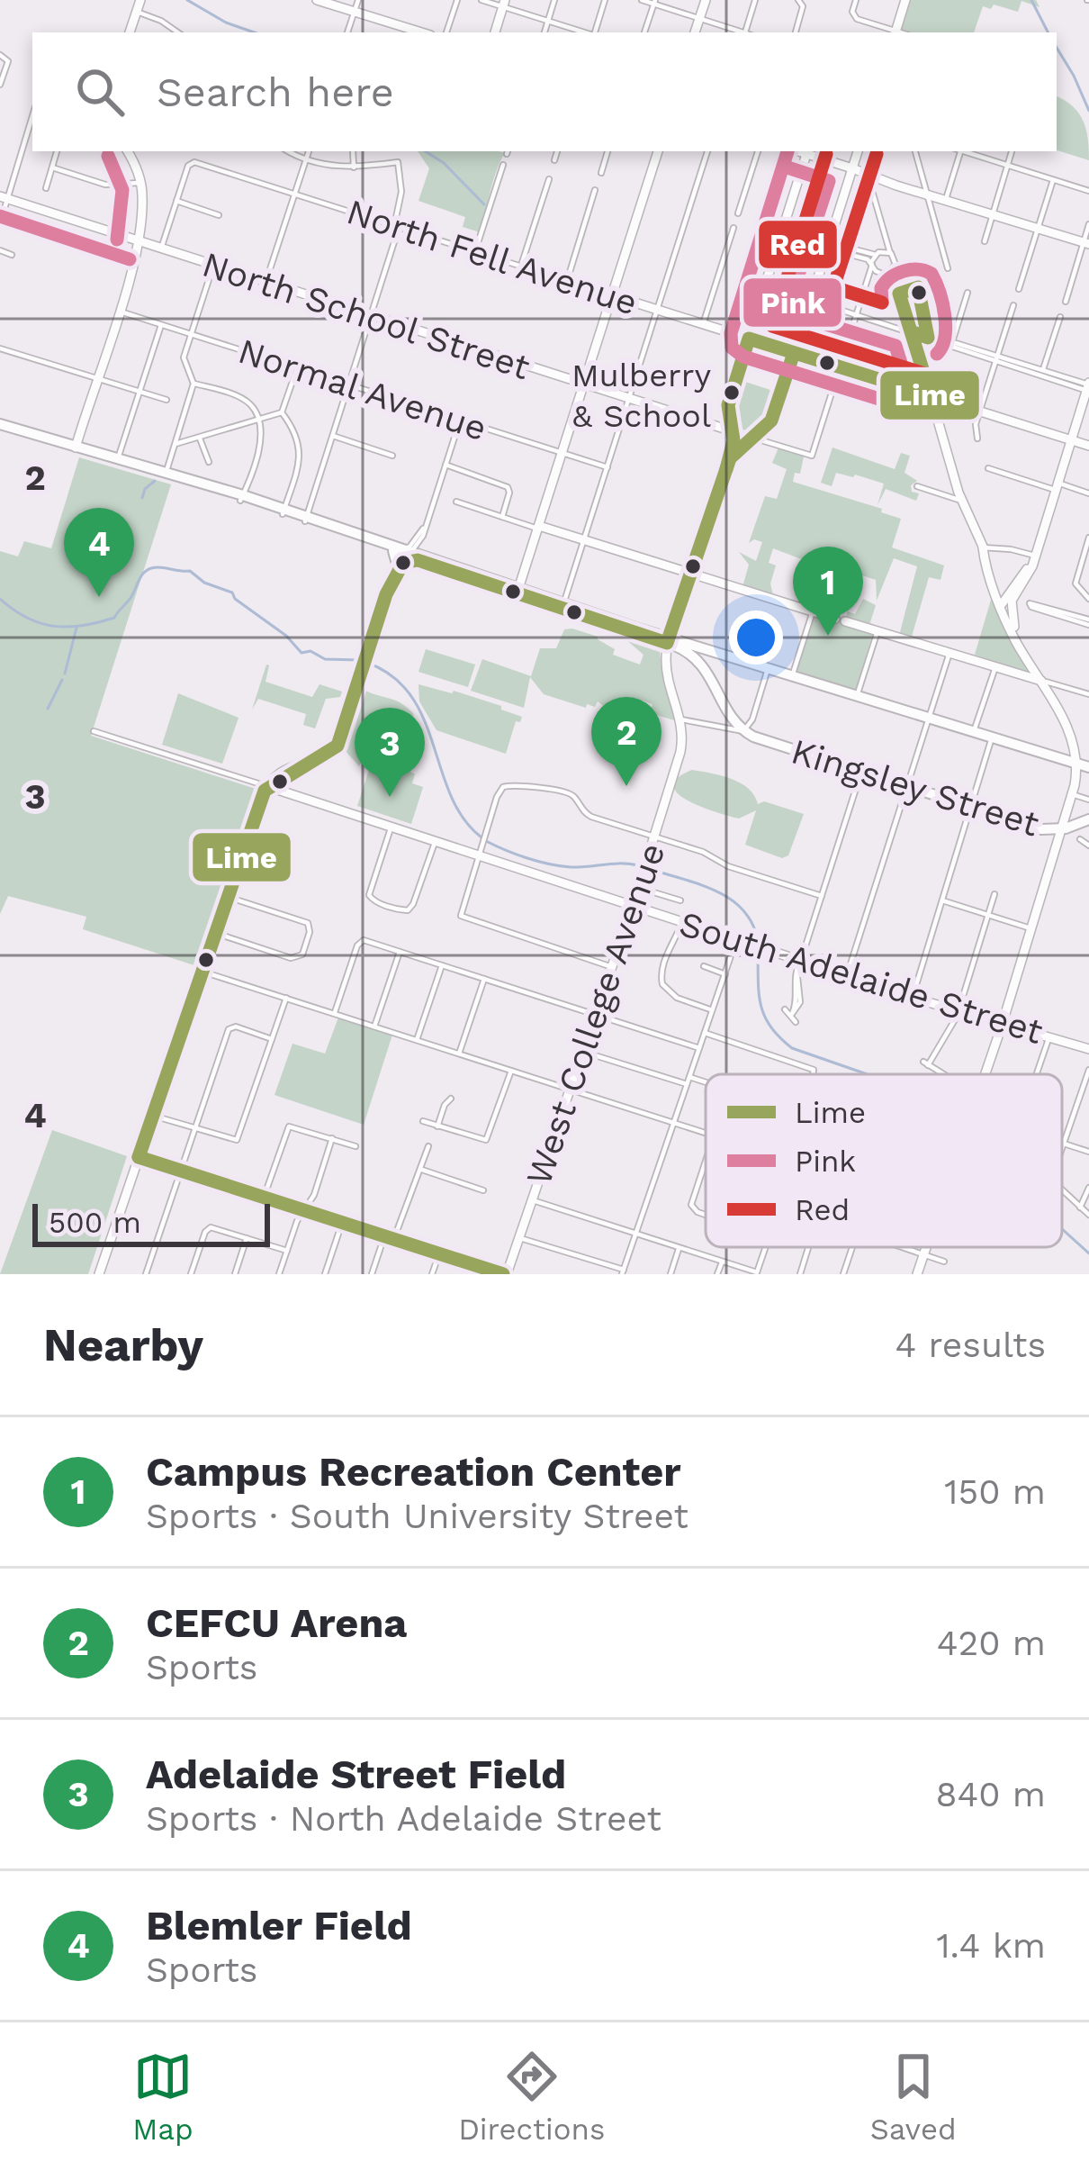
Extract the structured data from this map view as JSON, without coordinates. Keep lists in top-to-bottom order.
{
  "streets": {
    "main road": [
      "North Fell Avenue",
      "North School Street",
      "Kingsley Street",
      "South Adelaide Street",
      "West College Avenue"
    ],
    "street": ["Normal Avenue"]
  },
  "crossings": [
    ["North Fell Avenue", "West College Avenue"],
    ["Kingsley Street", "West College Avenue"],
    ["South Adelaide Street", "West College Avenue"]
  ],
  "places": ["Mulberry & School"],
  "lines": ["transit line Pink", "transit line Red", "transit line Lime"],
  "legend": ["Lime", "Pink", "Red"],
  "scale_bar": "500 m",
  "page": {
    "search": "Search here",
    "pins": [
      "4",
      "1",
      "2",
      "3"
    ],
    "scale": "500 m",
    "heading": ["Nearby", "4 results"],
    "list": [
      {
        "mark": "1",
        "name": "Campus Recreation Center",
        "note": "Sports · South University Street",
        "value": "150 m"
      },
      {
        "mark": "2",
        "name": "CEFCU Arena",
        "note": "Sports",
        "value": "420 m"
      },
      {
        "mark": "3",
        "name": "Adelaide Street Field",
        "note": "Sports · North Adelaide Street",
        "value": "840 m"
      },
      {
        "mark": "4",
        "name": "Blemler Field",
        "note": "Sports",
        "value": "1.4 km"
      }
    ],
    "nav": ["Map", "Directions", "Saved"]
  },
  "grid": {
    "rows": ["2", "3", "4"]
  }
}
